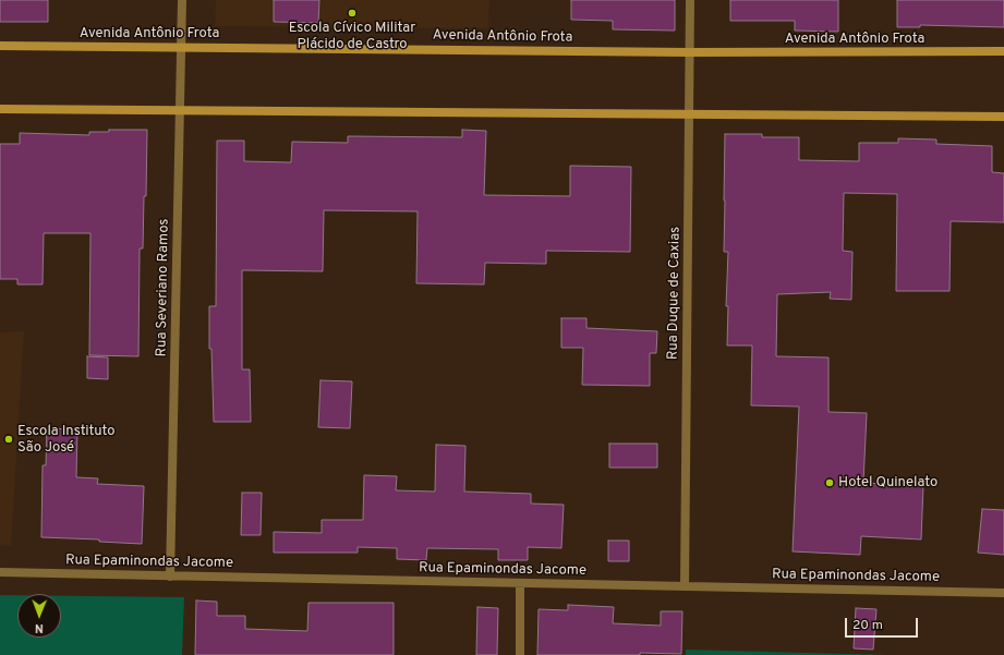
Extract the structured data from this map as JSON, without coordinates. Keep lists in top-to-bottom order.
{
  "streets": {
    "main road": ["Avenida Antônio Frota"],
    "street": ["Rua Severiano Ramos", "Rua Duque de Caxias", "Rua Epaminondas Jacome"]
  },
  "crossings": [
    ["Avenida Antônio Frota", "Rua Severiano Ramos"],
    ["Avenida Antônio Frota", "Rua Duque de Caxias"],
    ["Rua Severiano Ramos", "Rua Epaminondas Jacome"],
    ["Rua Duque de Caxias", "Rua Epaminondas Jacome"]
  ],
  "places": ["Escola Cívico Militar Plácido de Castro", "Escola Instituto São José", "Hotel Quinelato"],
  "scale_bar": "20 m",
  "north": "bottom"
}
